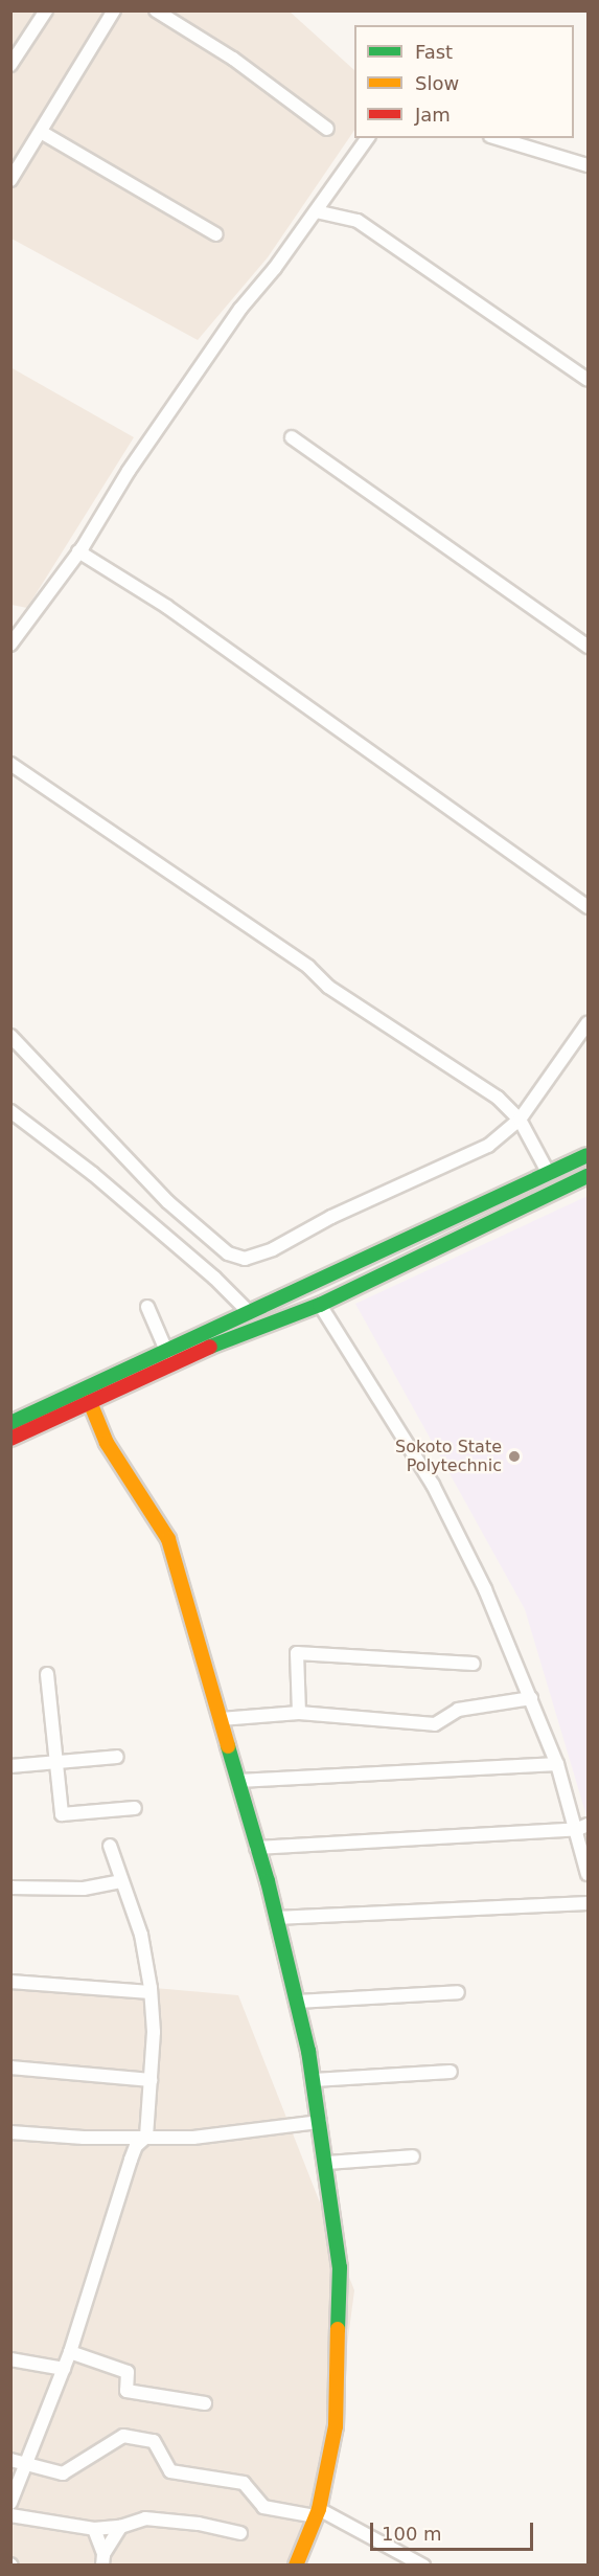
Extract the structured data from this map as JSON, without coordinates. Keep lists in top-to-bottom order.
{
  "places": ["Sokoto State Polytechnic"],
  "legend": ["Fast", "Slow", "Jam"],
  "scale_bar": "100 m"
}
